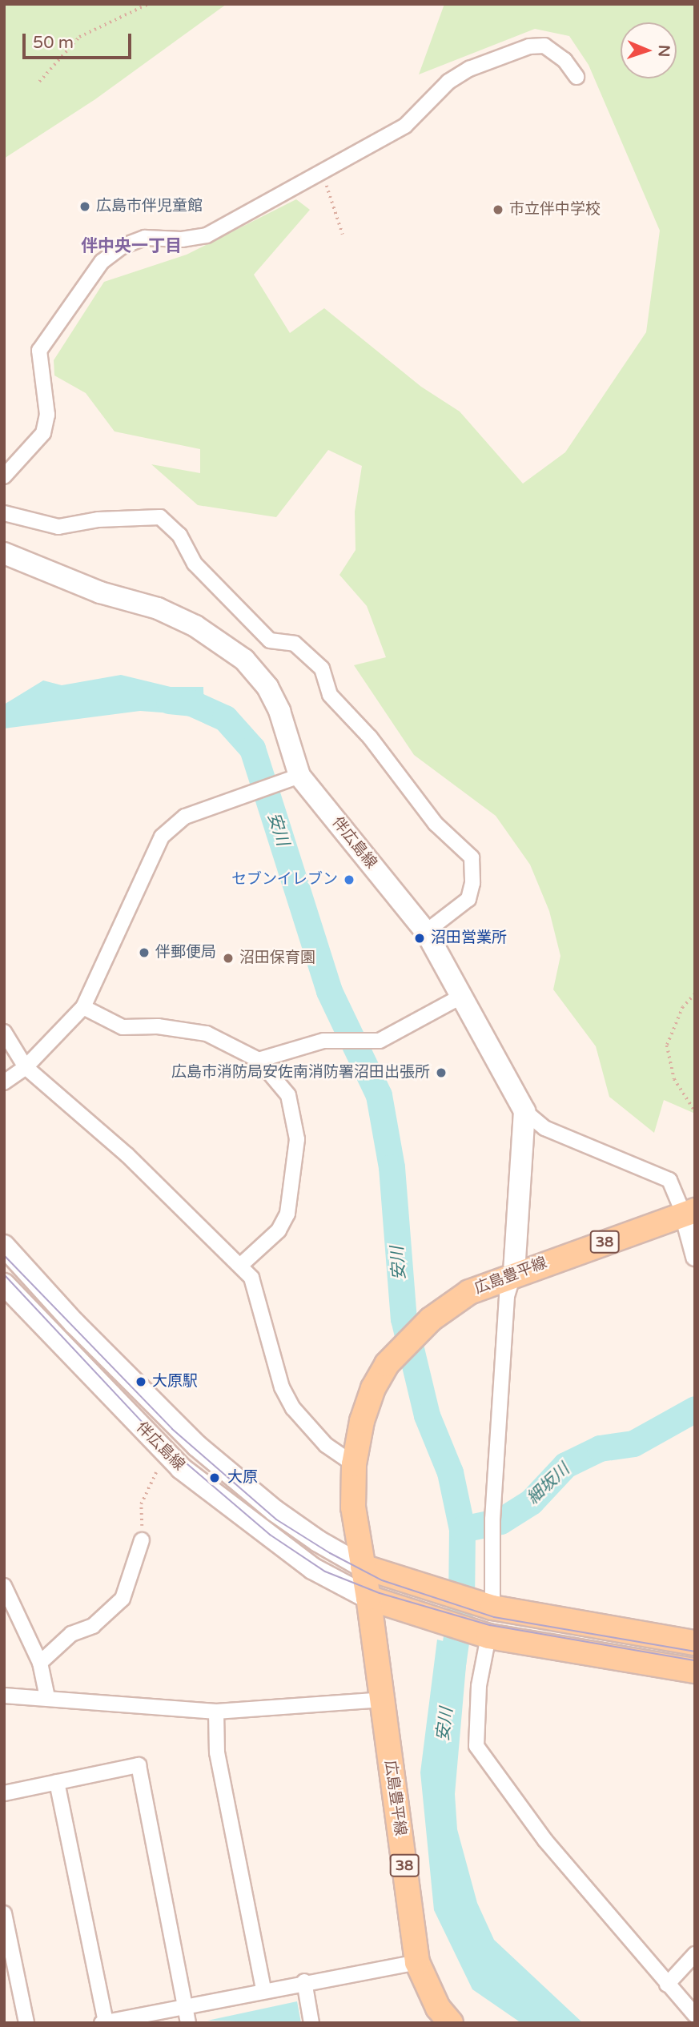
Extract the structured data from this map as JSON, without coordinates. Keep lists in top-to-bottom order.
{
  "streets": {
    "main road": ["伴広島線", "38", "広島豊平線"]
  },
  "crossings": [
    ["伴広島線", "広島豊平線"]
  ],
  "districts": ["伴中央一丁目"],
  "water": ["安川", "細坂川"],
  "places": [
    "広島市伴児童館",
    "市立伴中学校",
    "セブンイレブン",
    "沼田営業所",
    "伴郵便局",
    "沼田保育園",
    "広島市消防局安佐南消防署沼田出張所",
    "大原駅",
    "大原"
  ],
  "scale_bar": "50 m",
  "north": "right"
}
